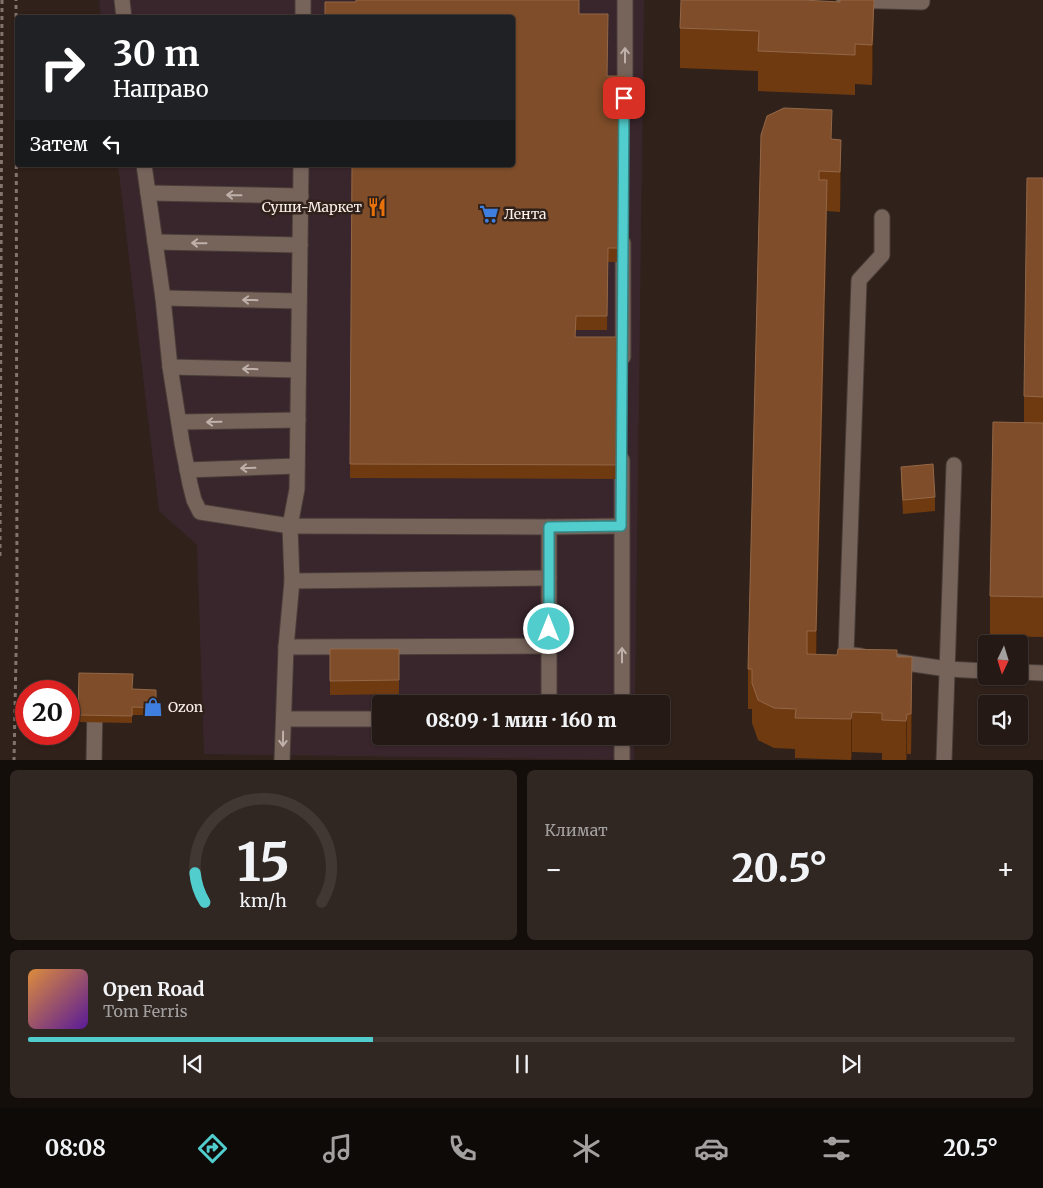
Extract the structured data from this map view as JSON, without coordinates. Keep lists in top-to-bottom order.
{
  "places": {
    "restaurant": ["Суши-Маркет"],
    "supermarket": ["Лента"],
    "shop": ["Ozon"]
  },
  "north": "bottom",
  "page": {
    "turn": ["30 m", "Направо"],
    "then": "Затем",
    "limit": "20",
    "trip": "08:09 · 1 мин · 160 m",
    "tile": "Климат",
    "heat": ["−", "20.5°", "+"],
    "song": ["Open Road", "Tom Ferris"],
    "tabs": ["08:08", "20.5°"],
    "gauge": ["15", "km/h"]
  }
}
